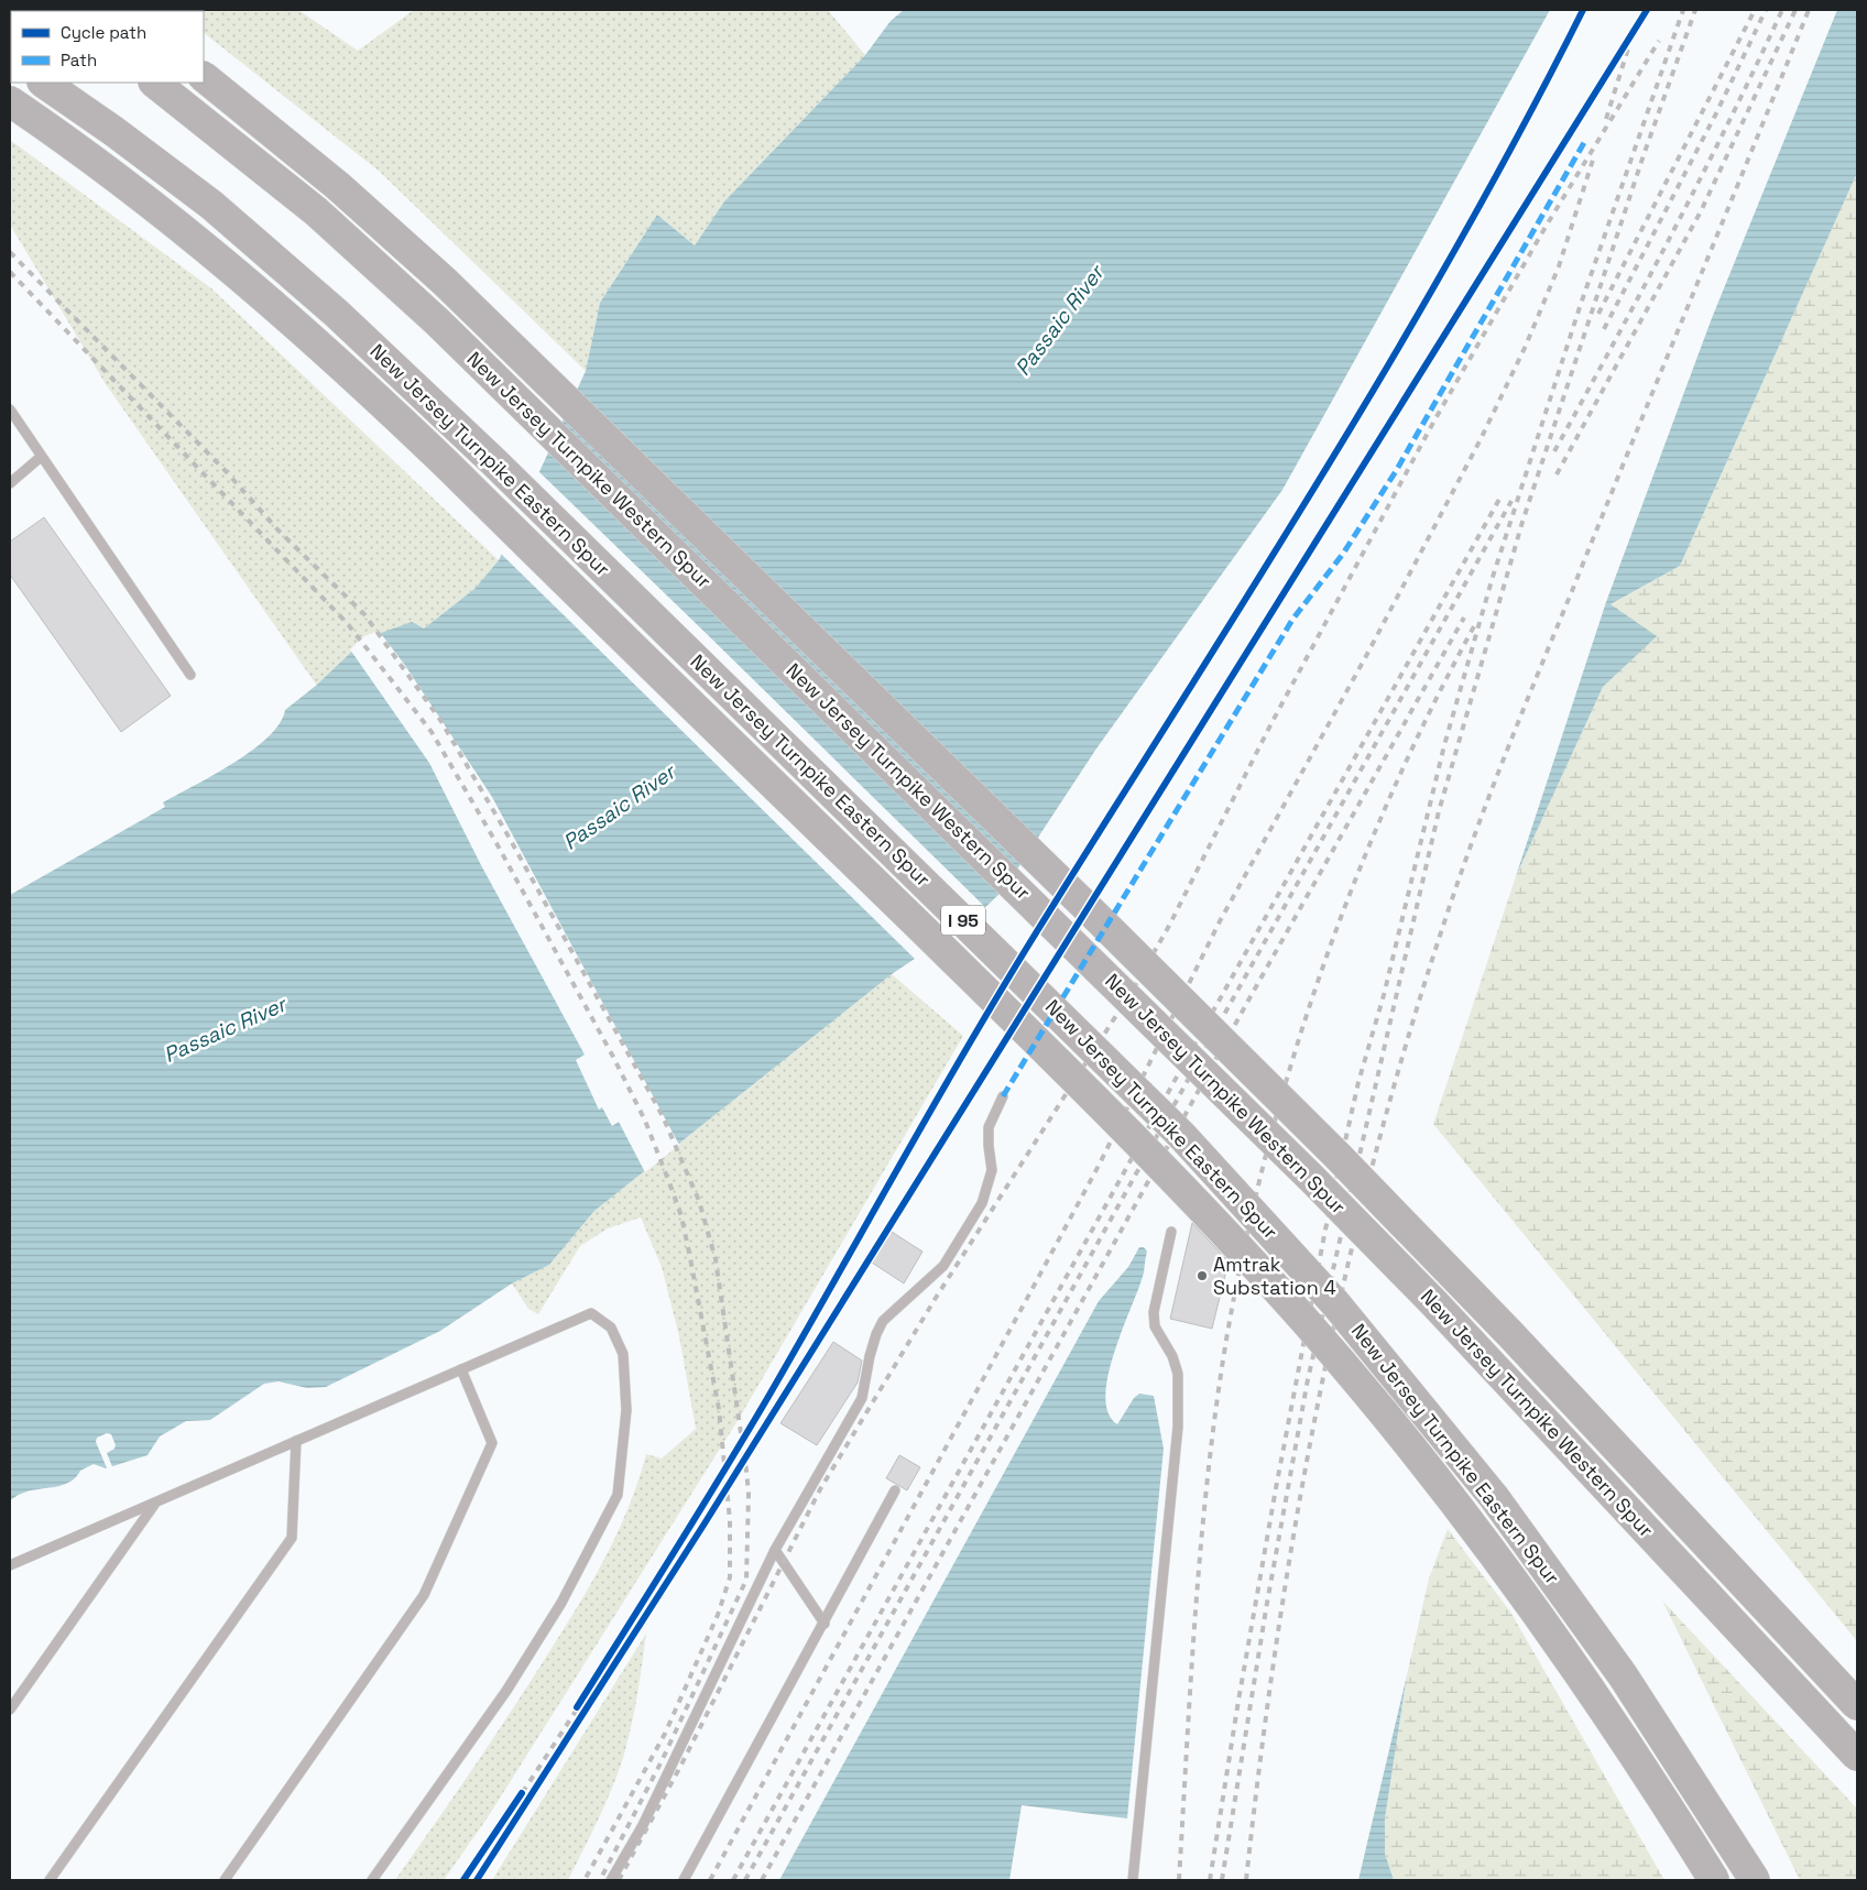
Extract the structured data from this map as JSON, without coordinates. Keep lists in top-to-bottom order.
{
  "streets": {
    "highway": ["New Jersey Turnpike Eastern Spur", "New Jersey Turnpike Western Spur", "I 95"]
  },
  "water": ["Passaic River"],
  "places": ["Amtrak Substation 4"],
  "legend": ["Cycle path", "Path"]
}
